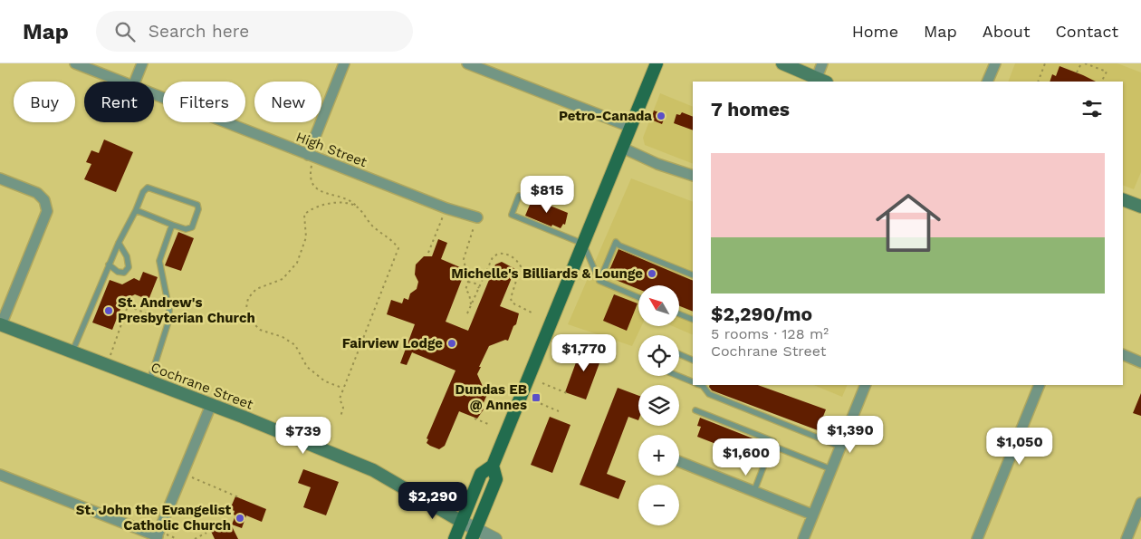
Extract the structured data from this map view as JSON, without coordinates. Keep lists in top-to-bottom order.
{
  "streets": {
    "main road": ["Cochrane Street"],
    "street": ["High Street"]
  },
  "places": {
    "other": [
      "Petro-Canada",
      "Michelle's Billiards & Lounge",
      "St. Andrew's Presbyterian Church",
      "Fairview Lodge",
      "St. John the Evangelist Catholic Church"
    ],
    "transit": ["Dundas EB @ Annes"]
  },
  "north": "top left",
  "page": {
    "header": "Map",
    "search": "Search here",
    "nav": [
      "Home",
      "Map",
      "About",
      "Contact"
    ],
    "chip": [
      "Buy",
      "Rent",
      "Filters",
      "New"
    ],
    "heading": "7 homes",
    "list": [
      {
        "name": "$2,290/mo",
        "note": "5 rooms · 128 m² · Cochrane Street"
      }
    ],
    "price": [
      "$815",
      "$1,770",
      "$1,390",
      "$739",
      "$1,050",
      "$1,600",
      "$2,290"
    ],
    "map_buttons": ["+", "−"]
  }
}
